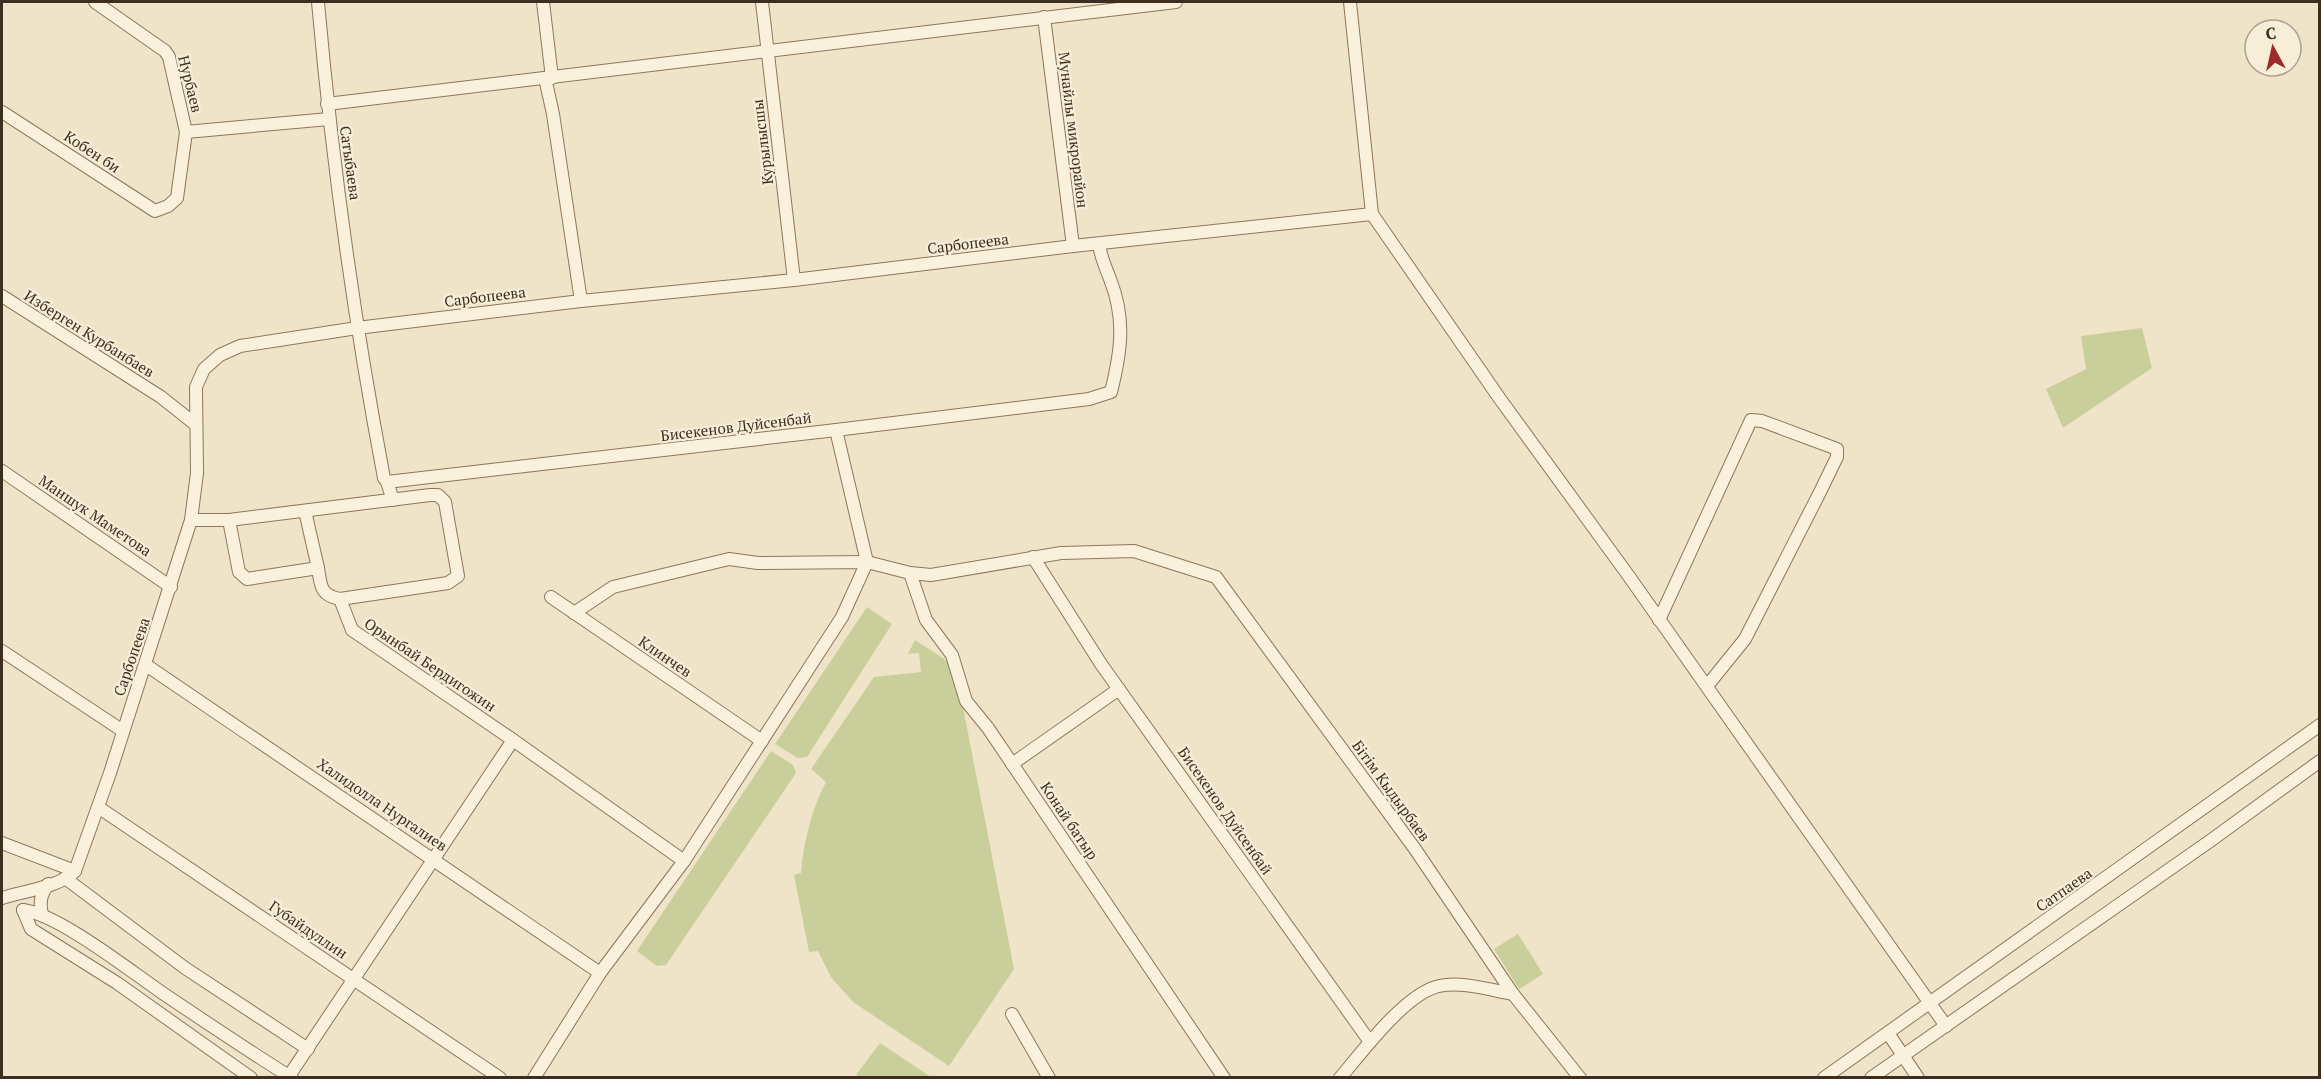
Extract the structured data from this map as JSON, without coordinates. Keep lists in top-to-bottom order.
{
  "streets": {
    "street": [
      "Нурбаев",
      "Мунайлы микрорайон",
      "Курылысшы",
      "Кобен би",
      "Сатыбаева",
      "Сарбопеева",
      "Изберген Курбанбаев",
      "Бисекенов Дуйсенбай",
      "Маншук Маметова",
      "Клинчев",
      "Орынбай Бердигожин",
      "Бiтiм Кыдырбаев",
      "Халидолла Нургалиев",
      "Конай батыр",
      "Сатпаева",
      "Губайдуллин"
    ]
  },
  "crossings": [
    ["Нурбаев", "Кобен би"],
    ["Мунайлы микрорайон", "Сарбопеева"],
    ["Курылысшы", "Сарбопеева"],
    ["Сатыбаева", "Сарбопеева"],
    ["Сатыбаева", "Бисекенов Дуйсенбай"],
    ["Сатыбаева", "Орынбай Бердигожин"],
    ["Сарбопеева", "Изберген Курбанбаев"],
    ["Сарбопеева", "Бисекенов Дуйсенбай"],
    ["Сарбопеева", "Маншук Маметова"],
    ["Сарбопеева", "Орынбай Бердигожин"],
    ["Сарбопеева", "Халидолла Нургалиев"],
    ["Сарбопеева", "Губайдуллин"],
    ["Бисекенов Дуйсенбай", "Бiтiм Кыдырбаев"],
    ["Клинчев", "Бiтiм Кыдырбаев"],
    ["Бiтiм Кыдырбаев", "Конай батыр"]
  ],
  "north": "top"
}
